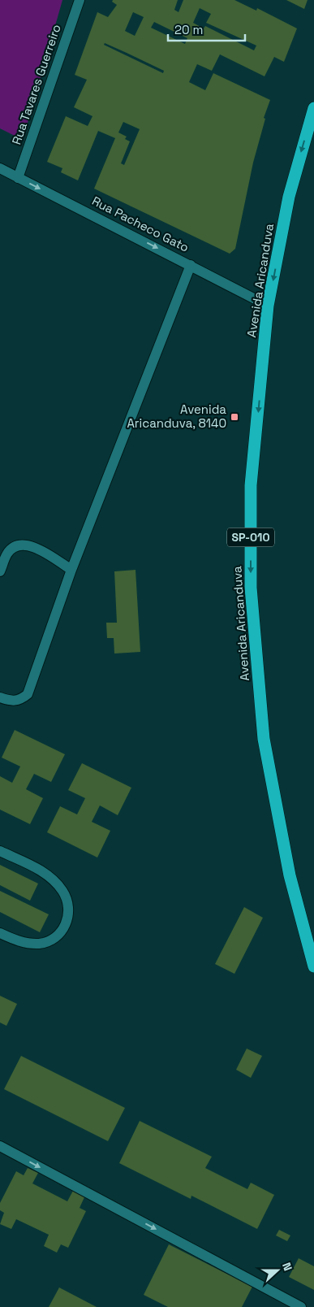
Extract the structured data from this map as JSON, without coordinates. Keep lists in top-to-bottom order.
{
  "streets": {
    "highway": ["Avenida Aricanduva", "SP-010"],
    "street": ["Rua Tavares Guerreiro", "Rua Pacheco Gato"]
  },
  "crossings": [
    ["Rua Tavares Guerreiro", "Rua Pacheco Gato"],
    ["Rua Pacheco Gato", "Avenida Aricanduva"]
  ],
  "one_way": ["Rua Pacheco Gato", "Avenida Aricanduva"],
  "places": {
    "transit": ["Avenida Aricanduva, 8140"]
  },
  "scale_bar": "20 m",
  "north": "right"
}
